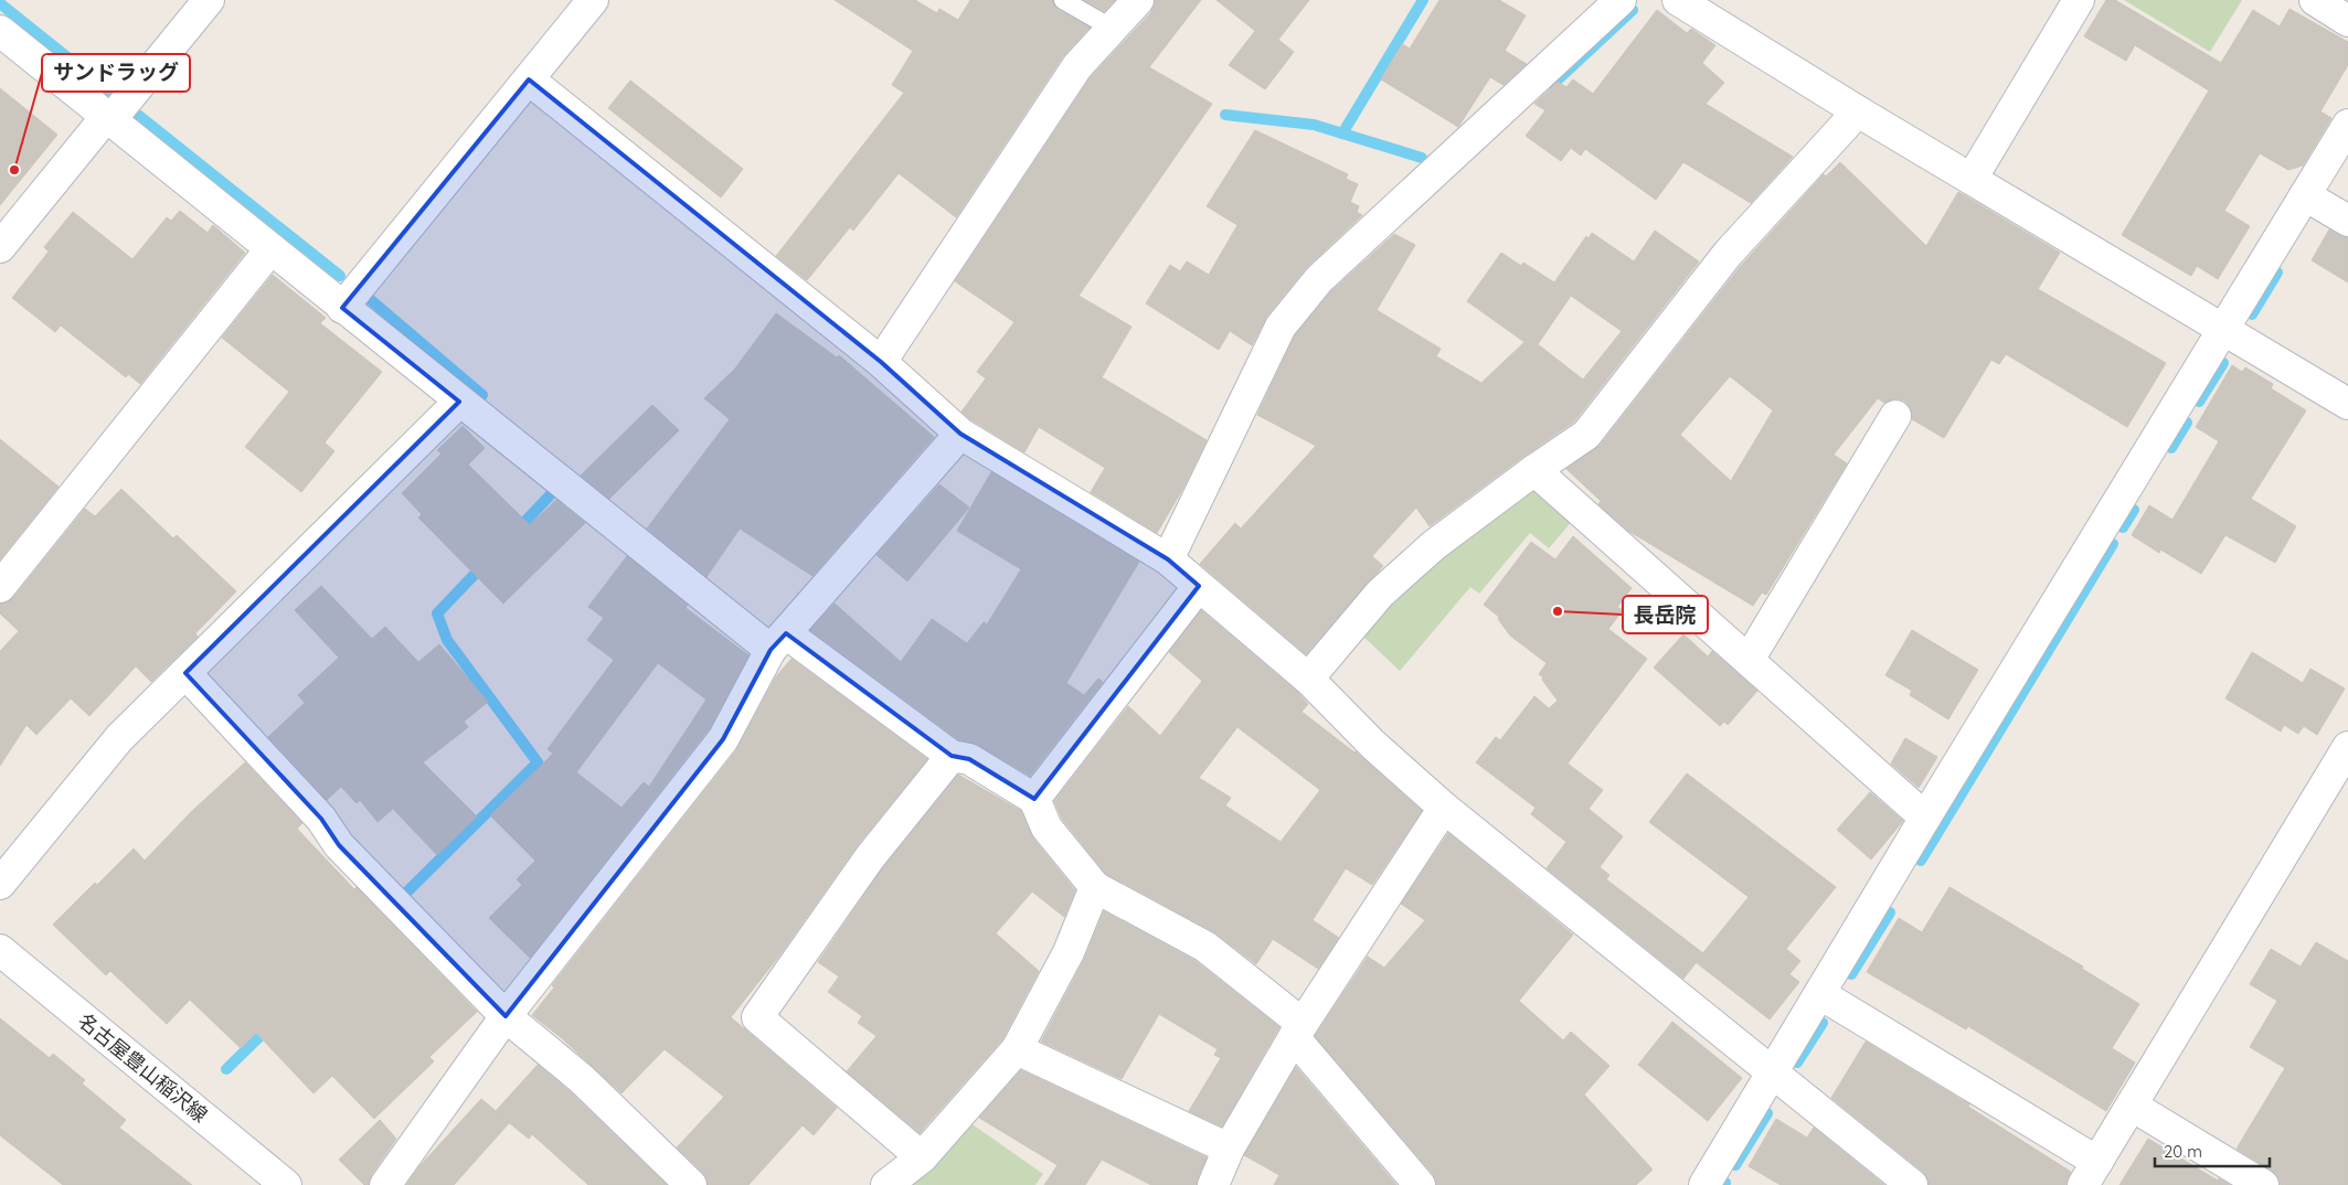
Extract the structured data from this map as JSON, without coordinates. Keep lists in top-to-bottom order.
{
  "streets": {
    "street": ["名古屋豊山稲沢線"]
  },
  "places": ["サンドラッグ", "長岳院"],
  "scale_bar": "20 m"
}
